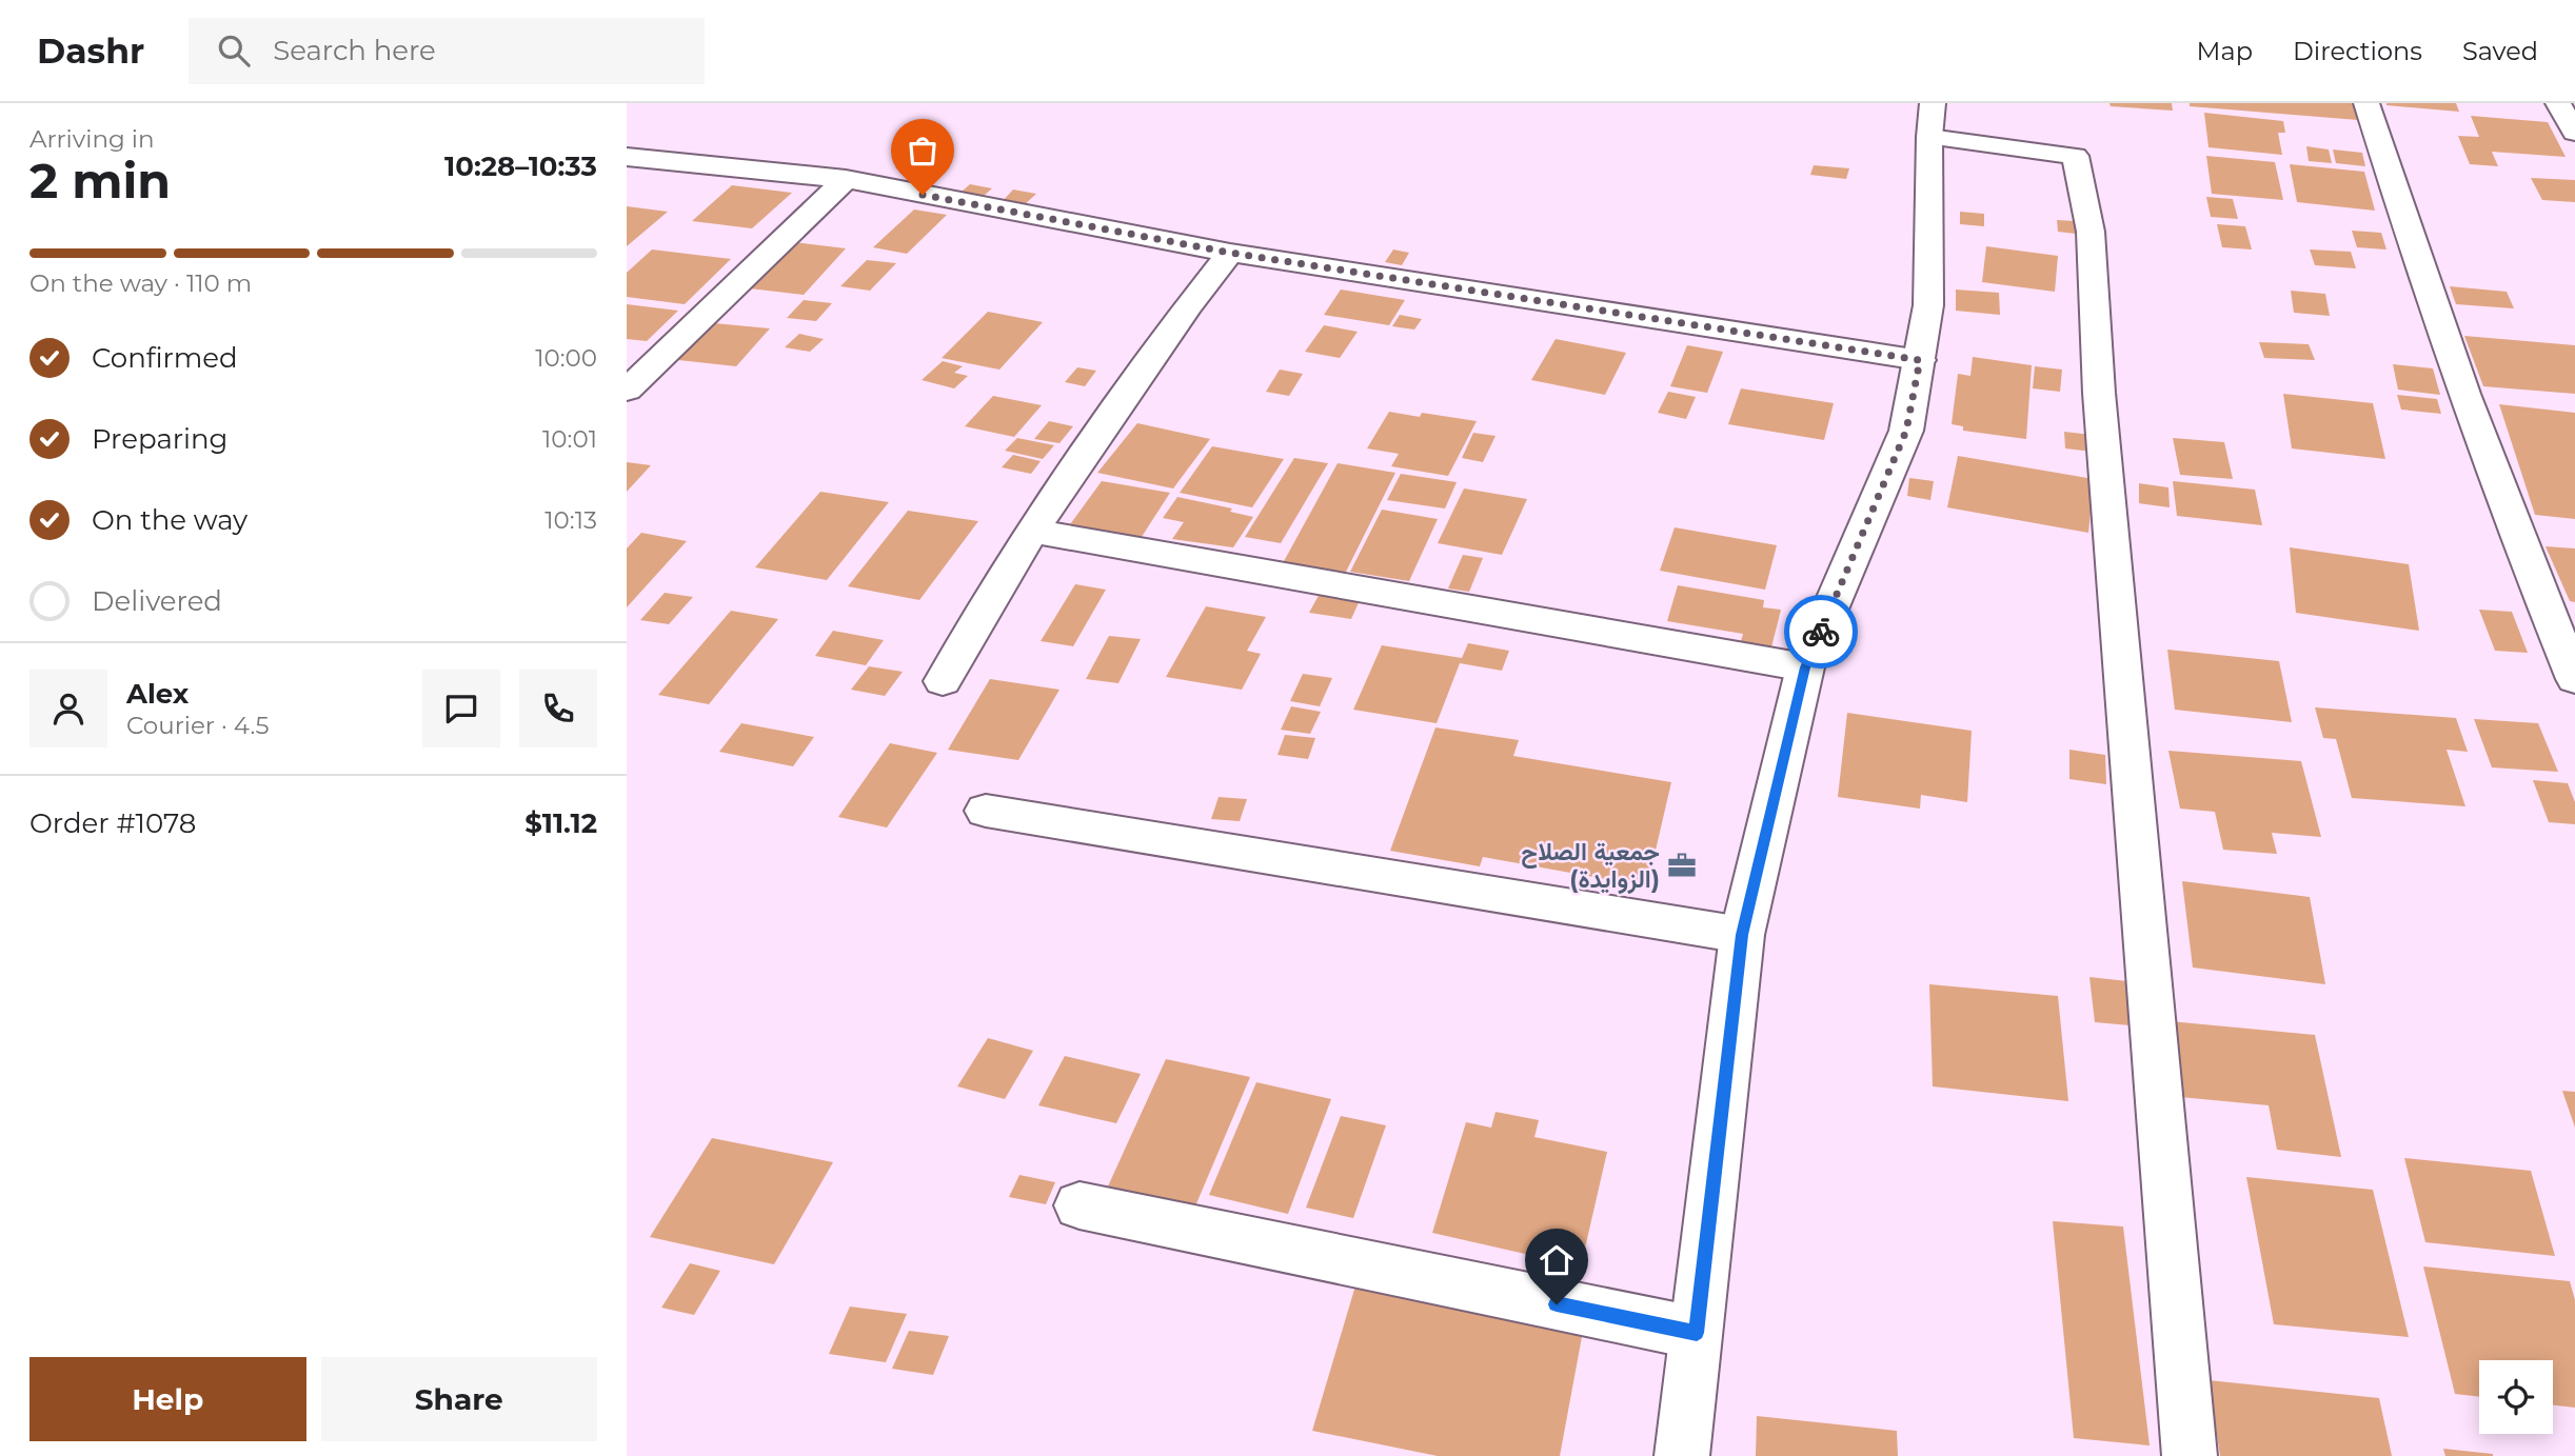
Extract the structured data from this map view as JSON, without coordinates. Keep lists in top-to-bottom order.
{
  "places": {
    "office": ["جمعية الصلاح (الزوايدة)"]
  },
  "page": {
    "header": "Dashr",
    "search": "Search here",
    "nav": ["Map", "Directions", "Saved"],
    "heading": ["2 min", "Arriving in", "10:28–10:33"],
    "panel": [
      "Alex",
      "Courier · 4.5",
      "Order #1078",
      "$11.12"
    ],
    "bar": "On the way · 110 m",
    "list": [
      ["Confirmed", "10:00"],
      ["Preparing", "10:01"],
      ["On the way", "10:13"],
      "Delivered"
    ],
    "buttons": ["Help", "Share"]
  }
}
